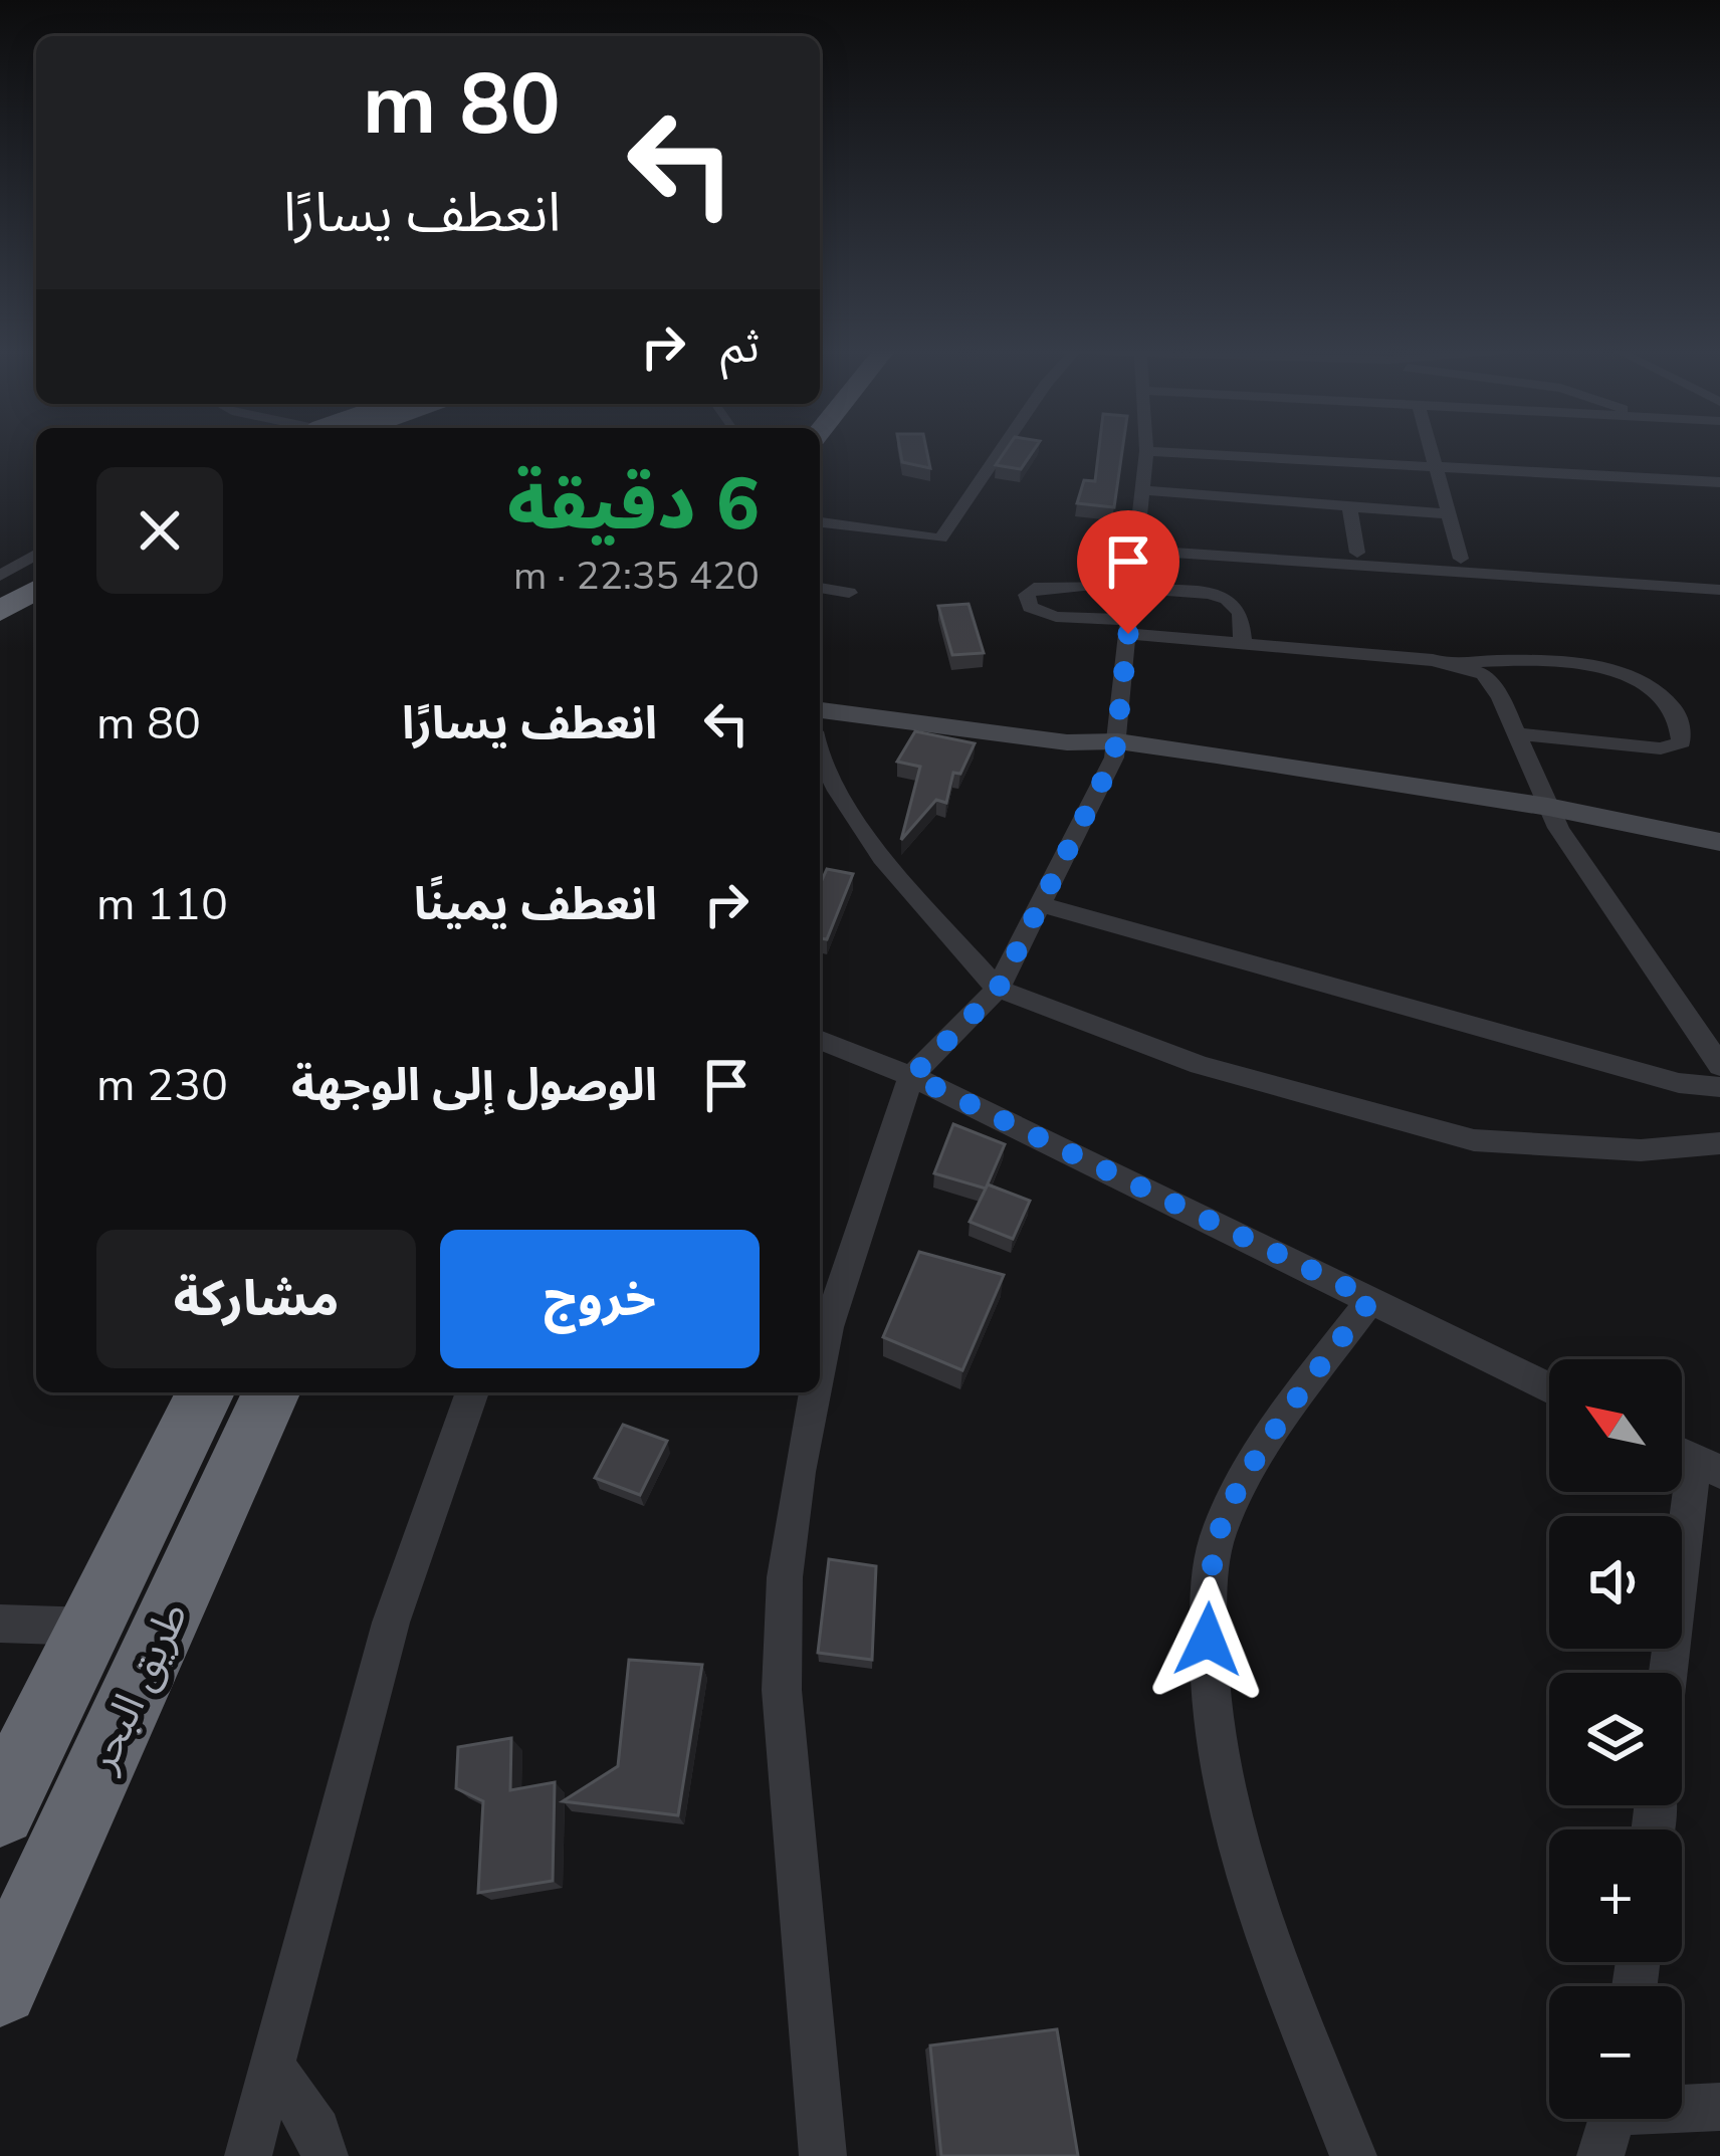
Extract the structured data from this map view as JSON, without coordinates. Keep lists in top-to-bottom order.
{
  "streets": {
    "highway": ["طريق البحر"]
  },
  "north": "top left",
  "page": {
    "turn": ["80 m", "انعطف يسارًا"],
    "then": "ثم",
    "heading": ["6 دقيقة", "420 m · 22:35"],
    "list": [
      {
        "name": "انعطف يسارًا",
        "value": "80 m"
      },
      {
        "name": "انعطف يمينًا",
        "value": "110 m"
      },
      {
        "name": "الوصول إلى الوجهة",
        "value": "230 m"
      }
    ],
    "buttons": ["خروج", "مشاركة"],
    "map_buttons": ["+", "−"]
  }
}
